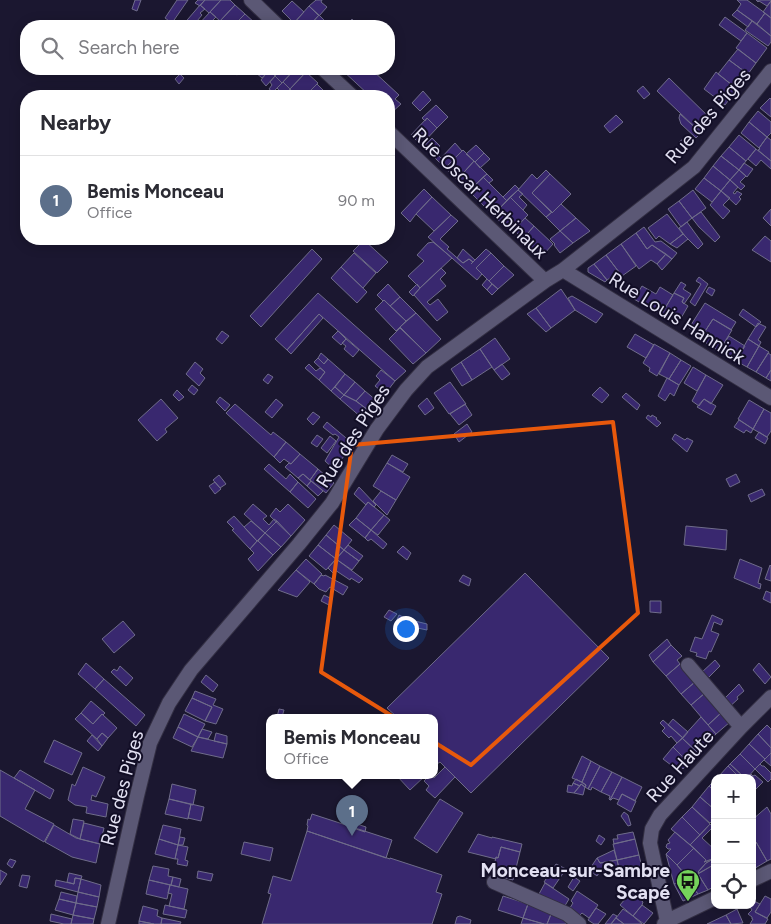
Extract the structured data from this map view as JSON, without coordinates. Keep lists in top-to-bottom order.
{
  "streets": {
    "street": [
      "Rue des Piges",
      "Rue Oscar Herbinaux",
      "Rue Louis Hannick",
      "Rue Haute"
    ]
  },
  "crossings": [
    ["Rue des Piges", "Rue Oscar Herbinaux"],
    ["Rue des Piges", "Rue Louis Hannick"]
  ],
  "places": {
    "bus stop": ["Monceau-sur-Sambre Scapé"]
  },
  "page": {
    "search": "Search here",
    "heading": "Nearby",
    "list": [
      {
        "mark": "1",
        "name": "Bemis Monceau",
        "note": "Office",
        "value": "90 m"
      }
    ],
    "popup": ["Bemis Monceau", "Office"],
    "map_buttons": ["+", "−"],
    "pins": "1"
  }
}
